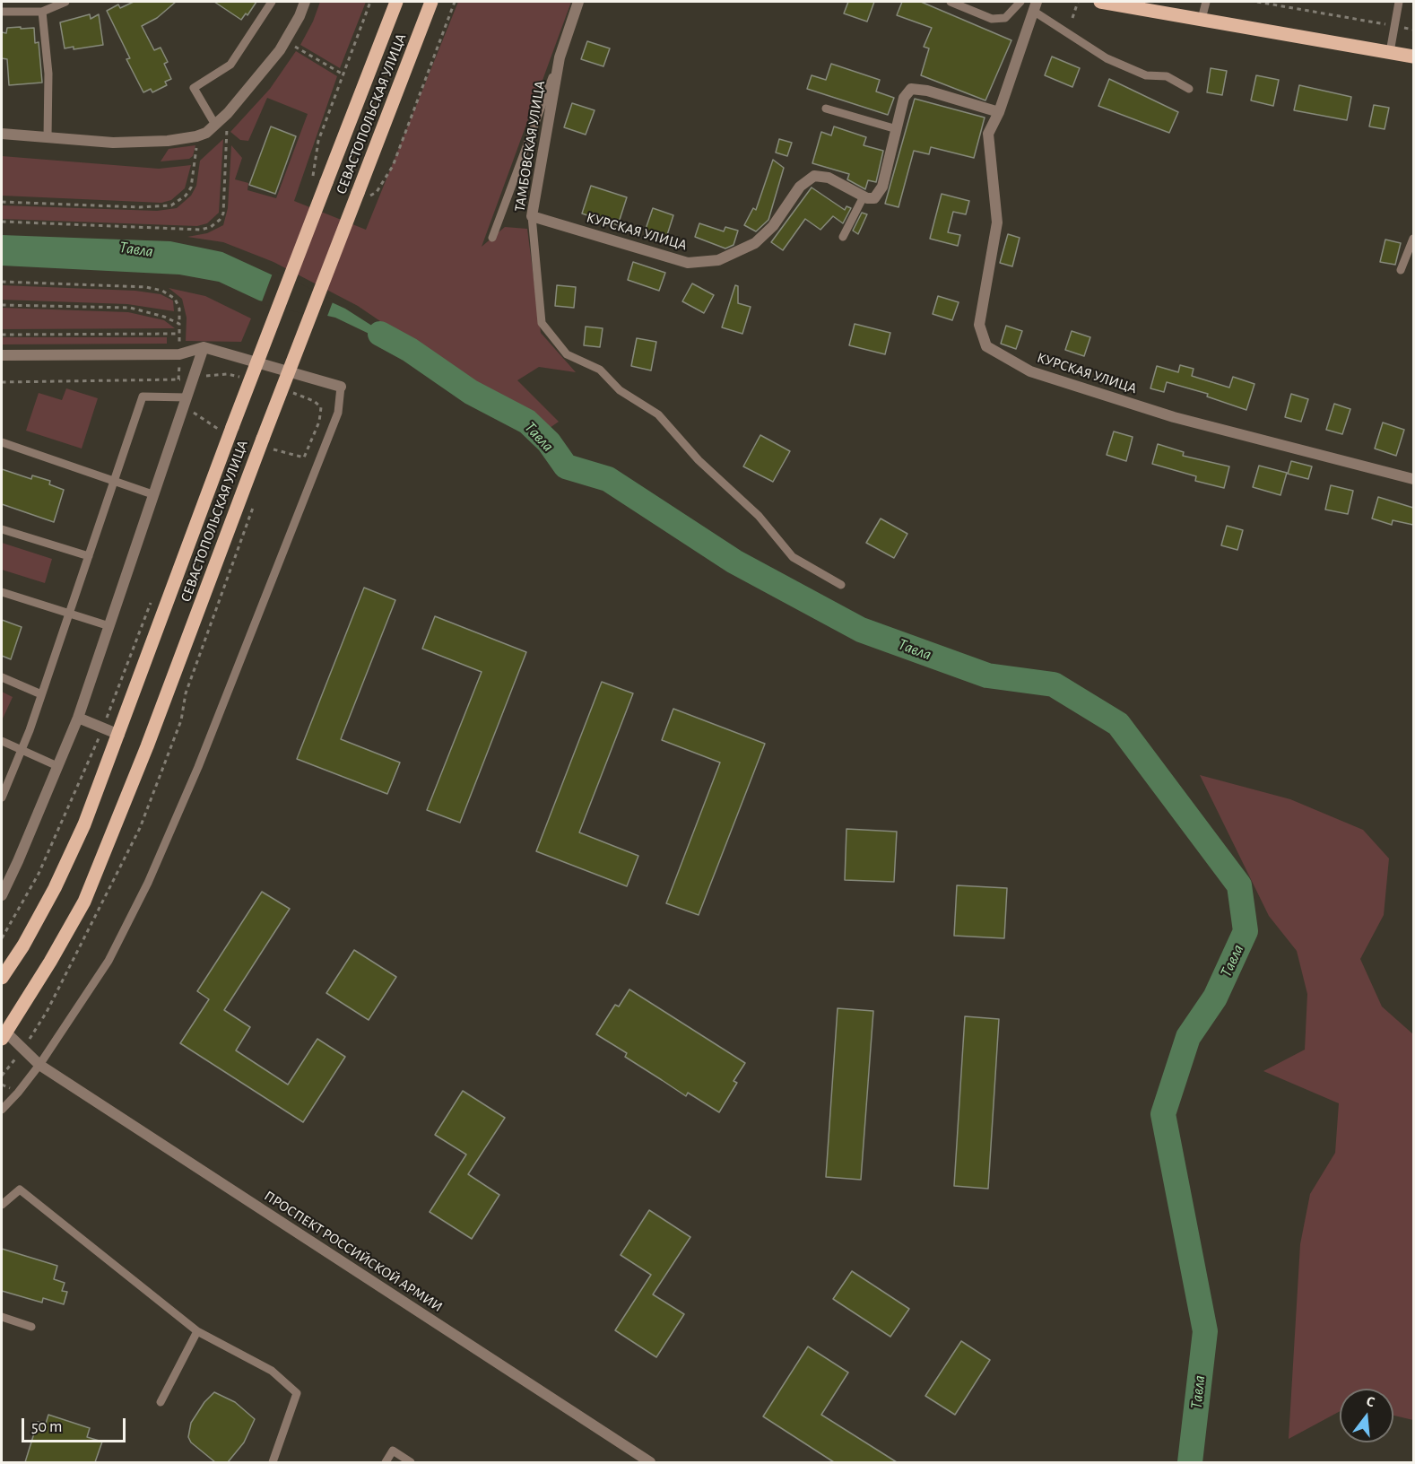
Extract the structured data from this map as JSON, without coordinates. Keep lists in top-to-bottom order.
{
  "streets": {
    "main road": ["СЕВАСТОПОЛЬСКАЯ УЛИЦА"],
    "street": ["ТАМБОВСКАЯ УЛИЦА", "КУРСКАЯ УЛИЦА", "ПРОСПЕКТ РОССИЙСКОЙ АРМИИ"]
  },
  "crossings": [
    ["СЕВАСТОПОЛЬСКАЯ УЛИЦА", "ПРОСПЕКТ РОССИЙСКОЙ АРМИИ"],
    ["ТАМБОВСКАЯ УЛИЦА", "КУРСКАЯ УЛИЦА"]
  ],
  "water": ["Тавла"],
  "scale_bar": "50 m",
  "north": "top"
}
